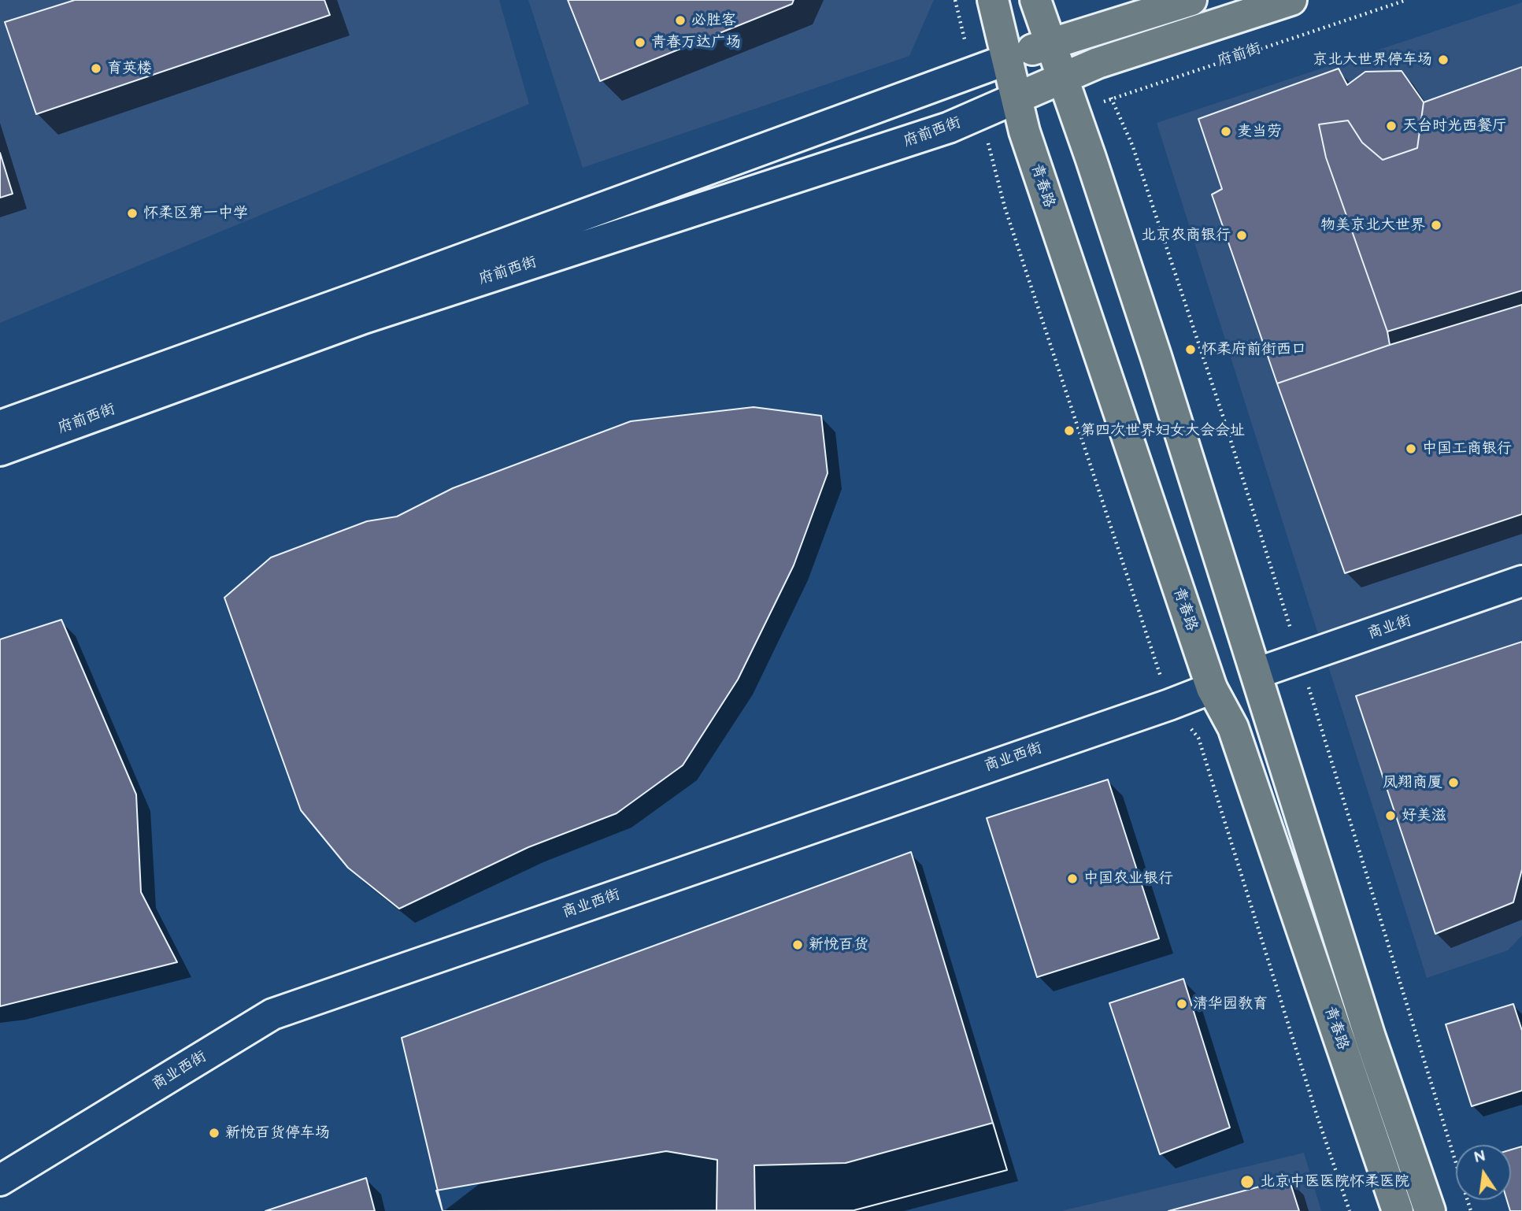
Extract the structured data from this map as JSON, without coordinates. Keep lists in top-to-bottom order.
{
  "streets": {
    "main road": ["青春路"],
    "street": ["府前西街", "商业街", "商业西街"],
    "path": ["府前街"]
  },
  "crossings": [
    ["府前街", "青春路"],
    ["府前西街", "青春路"],
    ["青春路", "商业街"],
    ["青春路", "商业西街"]
  ],
  "places": [
    "必胜客",
    "青春万达广场",
    "京北大世界停车场",
    "育英楼",
    "天台时光西餐厅",
    "麦当劳",
    "怀柔区第一中学",
    "物美京北大世界",
    "北京农商银行",
    "怀柔府前街西口",
    "第四次世界妇女大会会址",
    "中国工商银行",
    "凤翔商厦",
    "好美滋",
    "中国农业银行",
    "新悦百货",
    "清华园教育",
    "新悦百货停车场",
    "北京中医医院怀柔医院"
  ],
  "north": "top"
}
